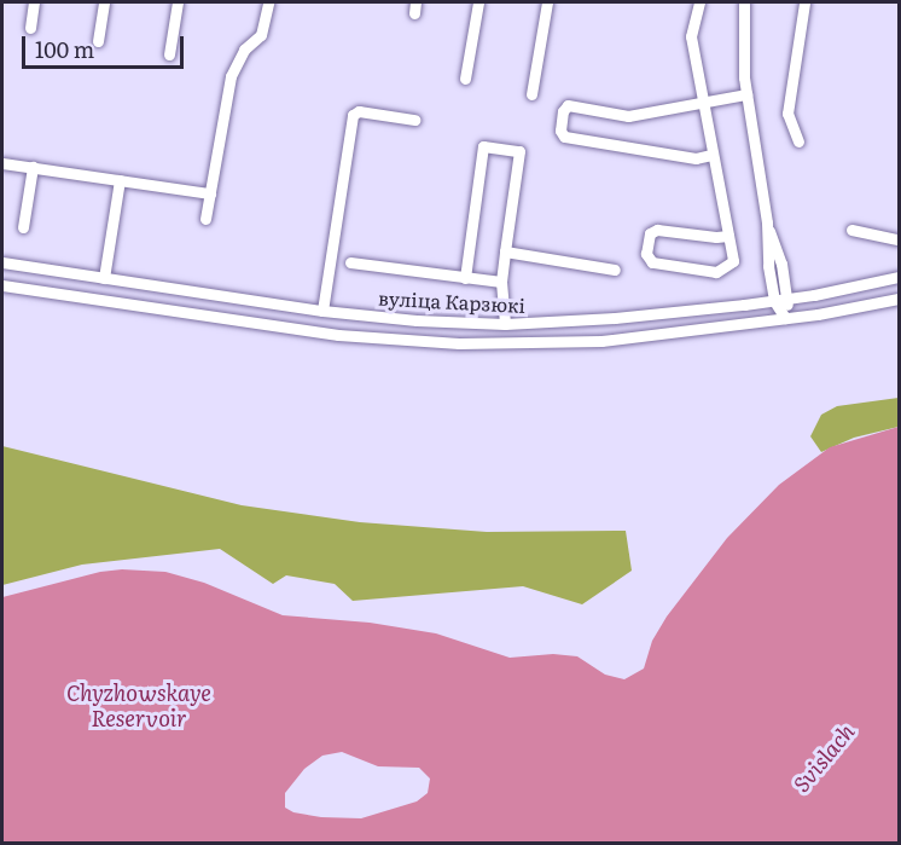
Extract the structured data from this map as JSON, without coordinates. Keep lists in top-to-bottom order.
{
  "streets": {
    "street": ["вуліца Карзюкі"]
  },
  "water": ["Chyzhowskaye Reservoir", "Svislach"],
  "scale_bar": "100 m"
}
